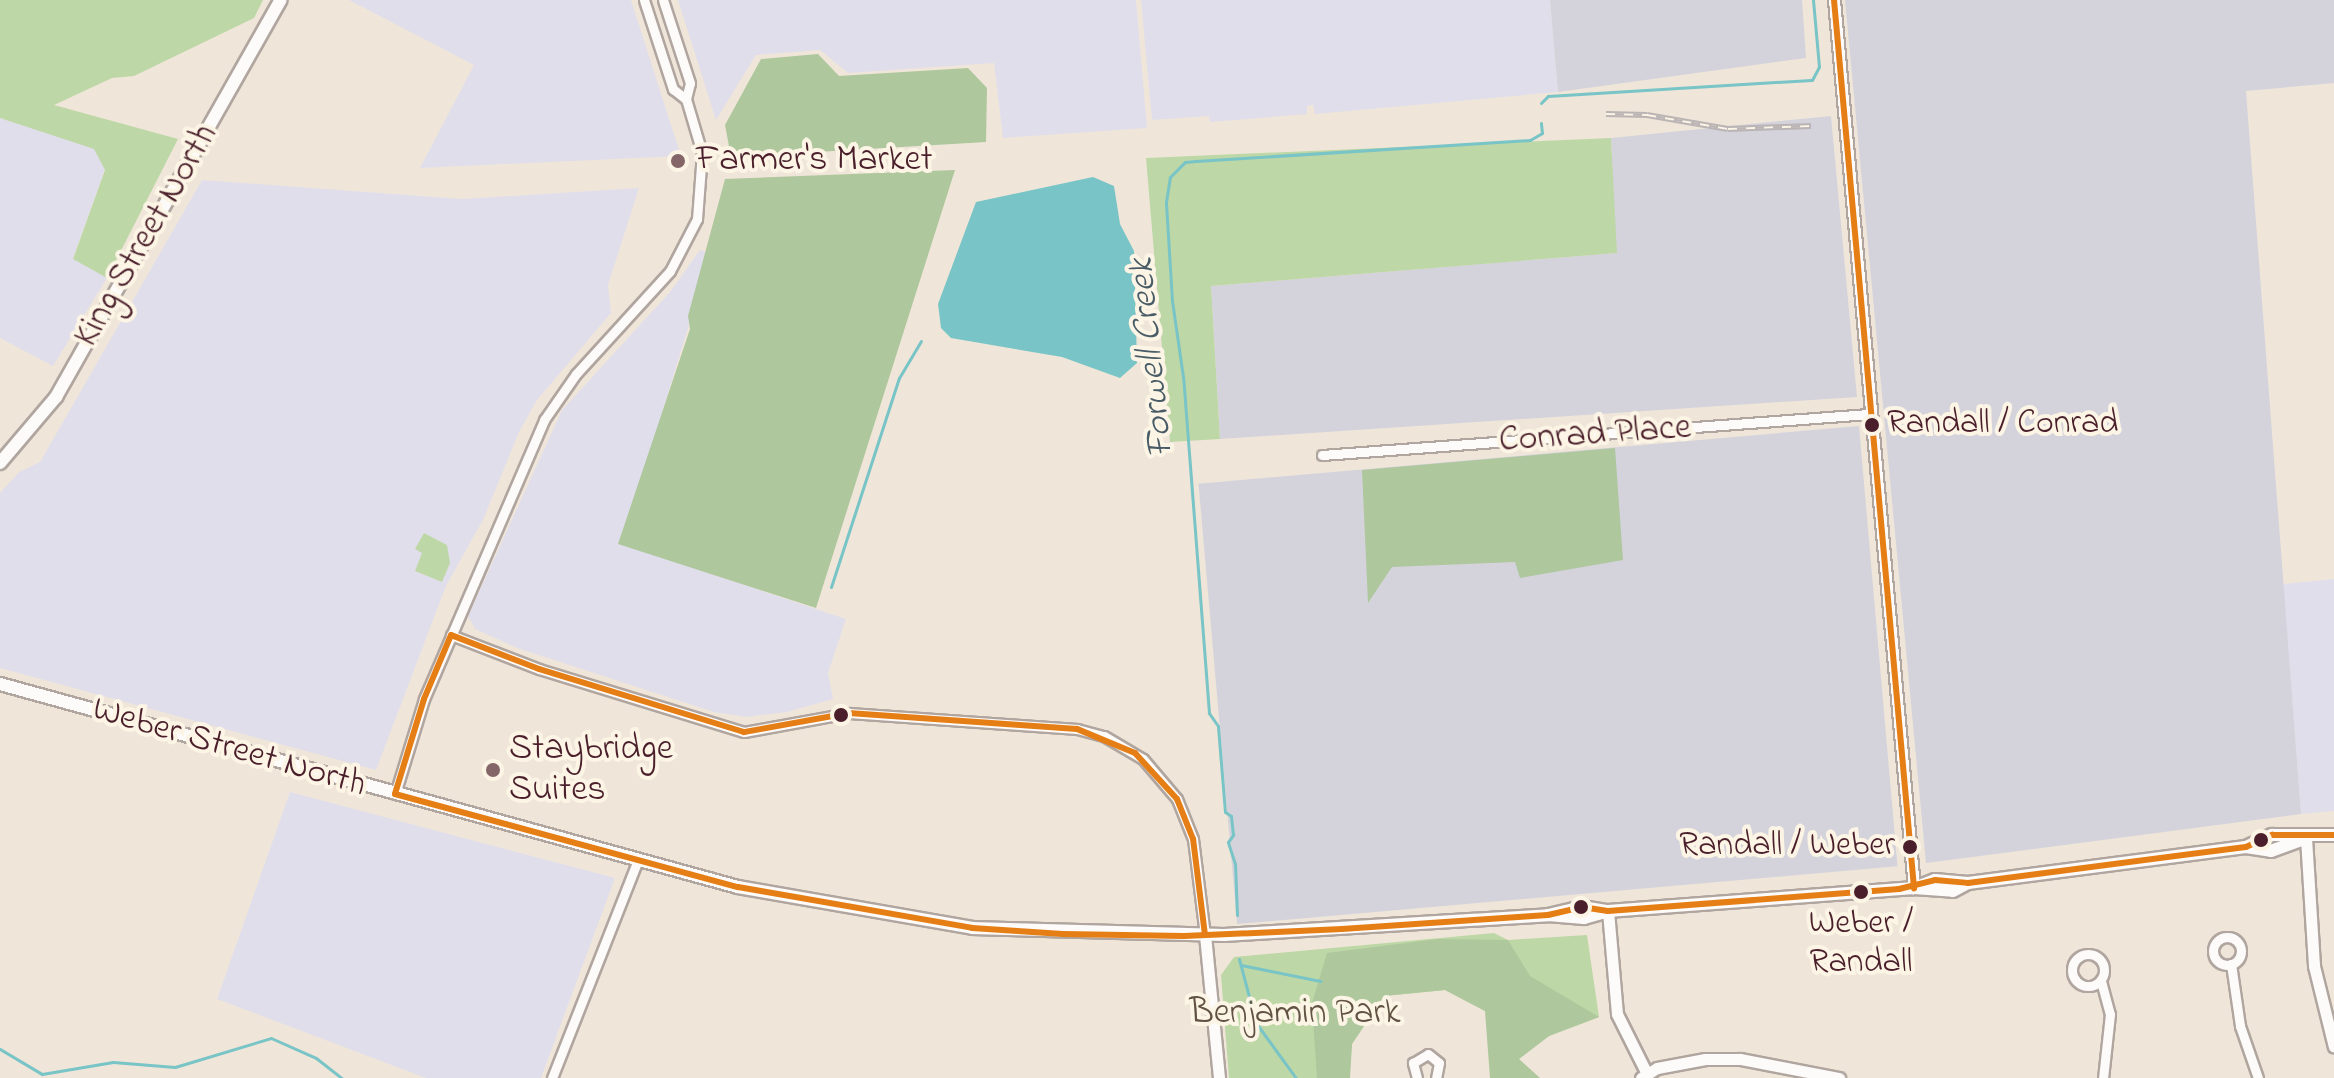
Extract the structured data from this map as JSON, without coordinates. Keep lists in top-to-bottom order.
{
  "streets": {
    "main road": ["King Street North", "Weber Street North"],
    "street": ["Conrad Place"]
  },
  "water": ["Forwell Creek"],
  "parks": ["Benjamin Park"],
  "places": [
    "Farmer's Market",
    "Randall / Conrad",
    "Staybridge Suites",
    "Randall / Weber",
    "Weber / Randall"
  ]
}
